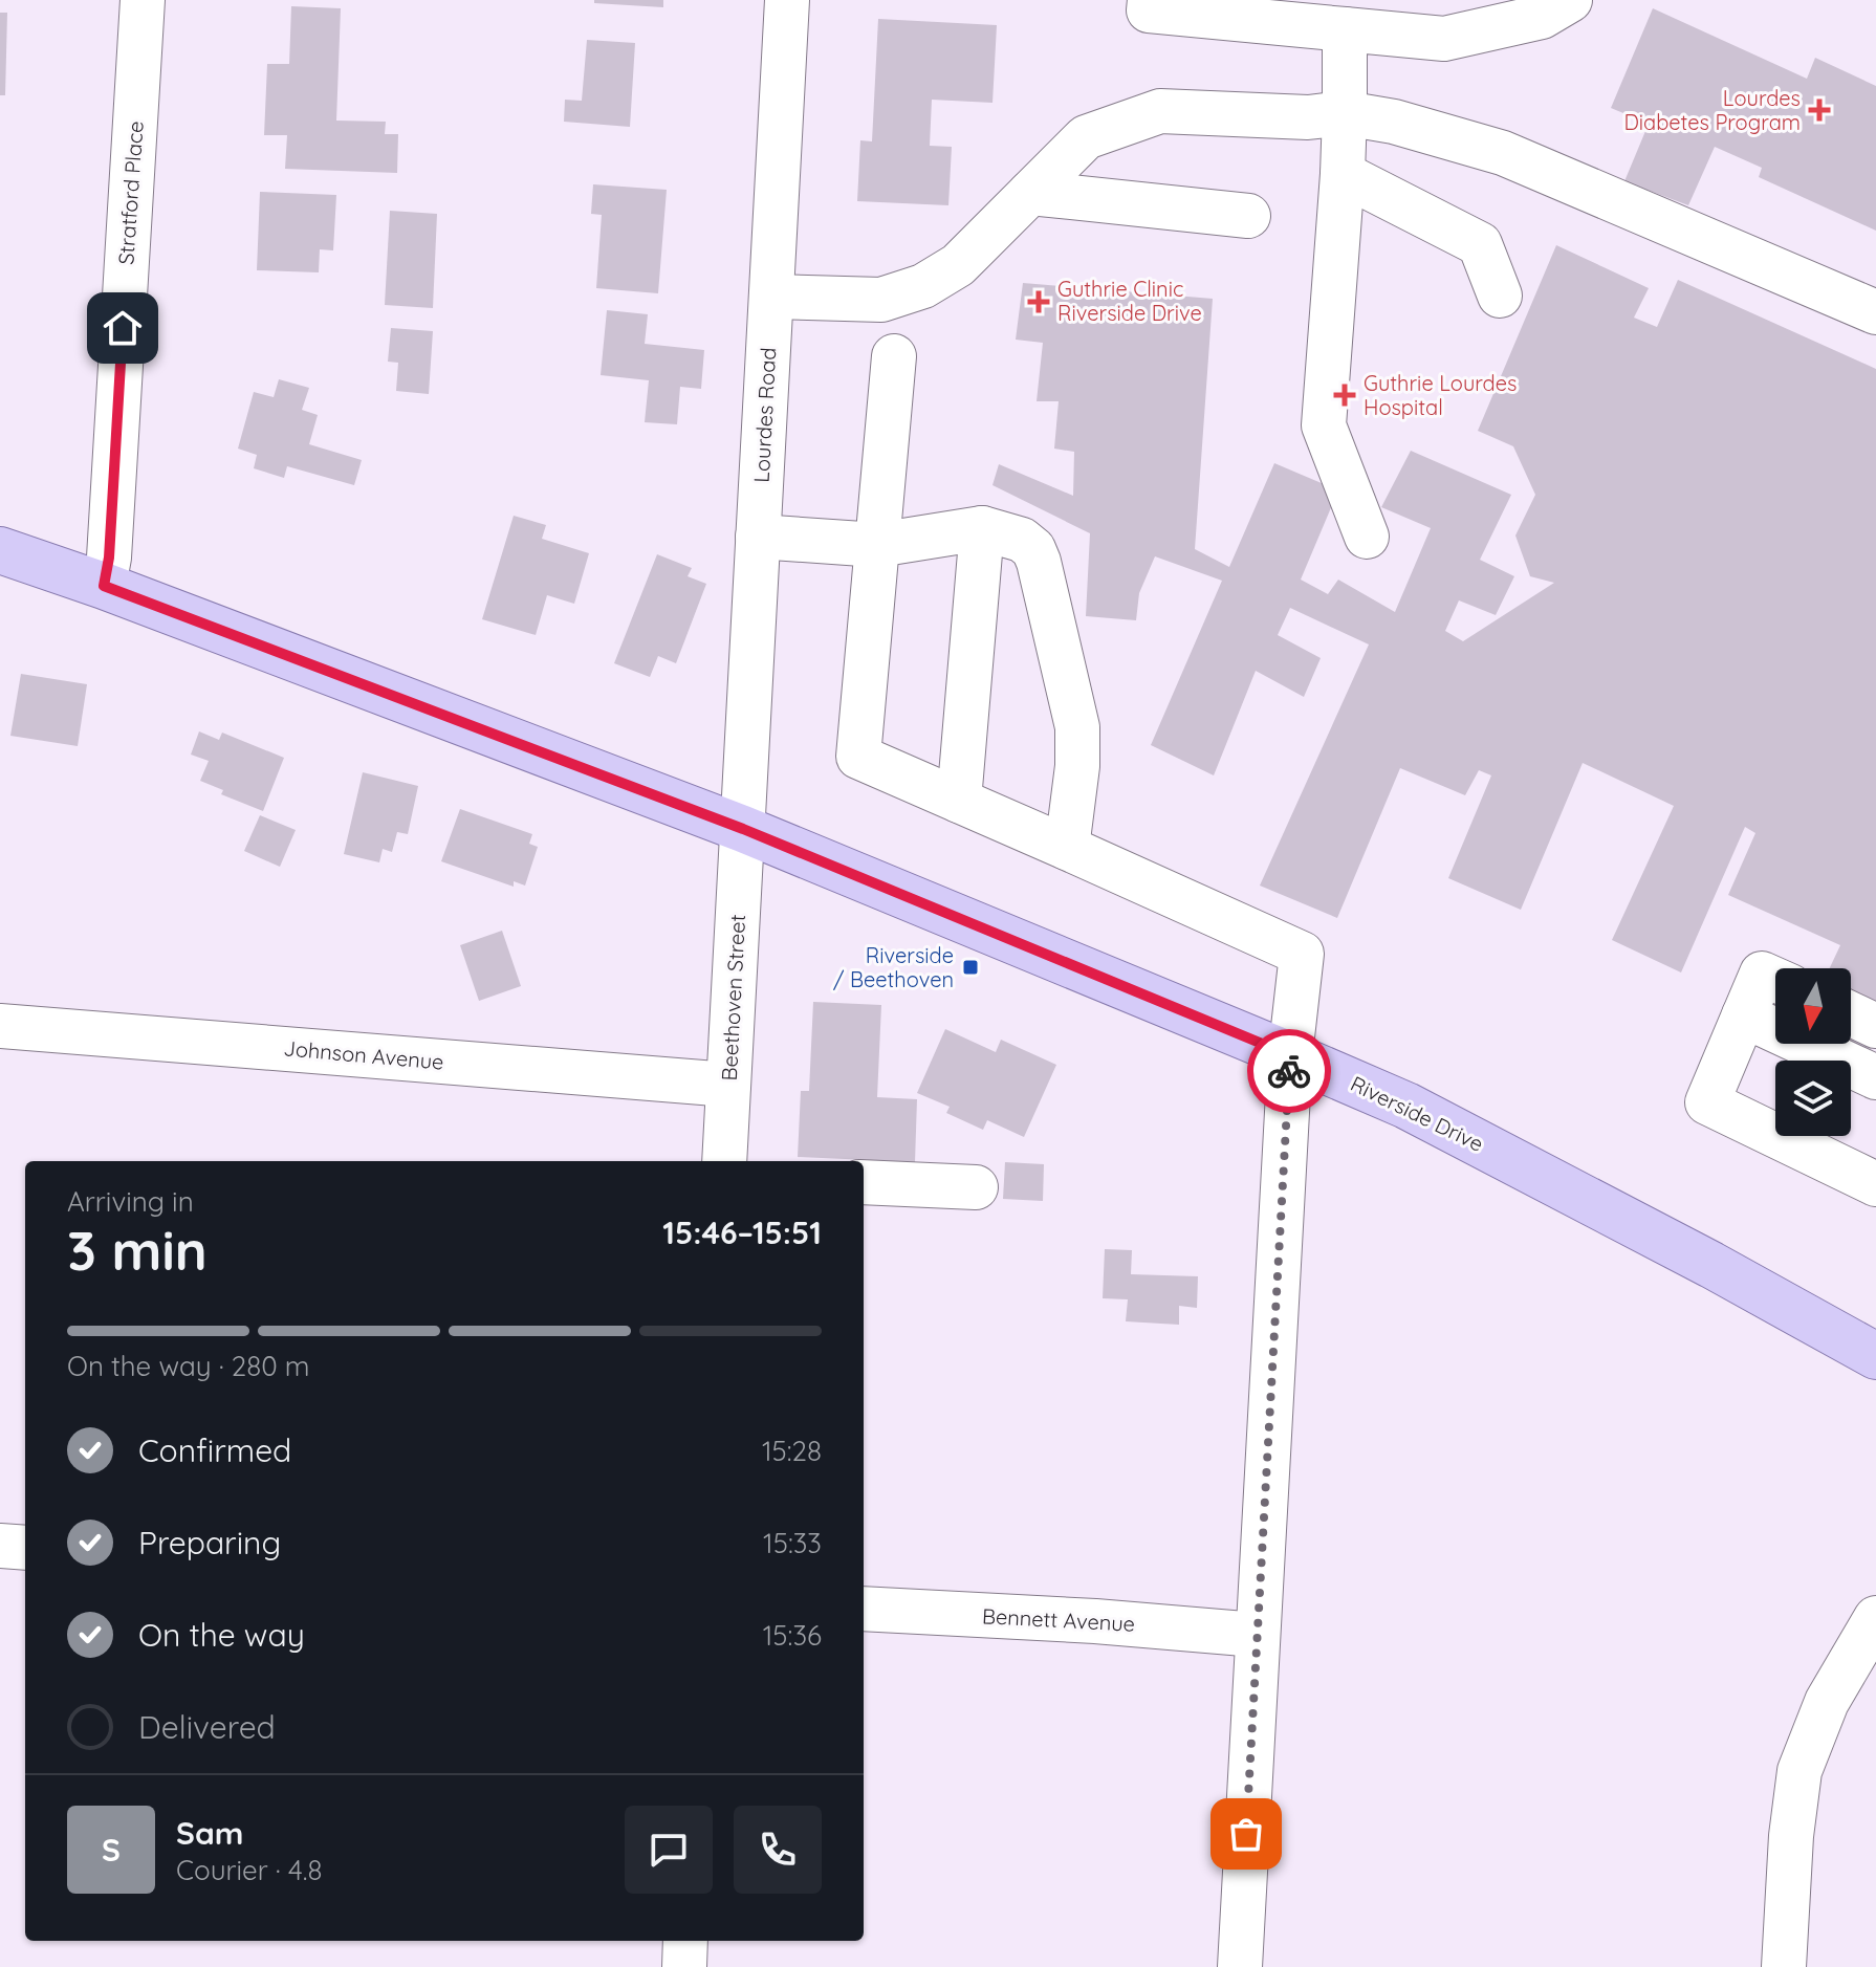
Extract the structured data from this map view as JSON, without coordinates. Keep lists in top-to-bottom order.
{
  "streets": {
    "main road": ["Riverside Drive"],
    "street": [
      "Stratford Place",
      "Lourdes Road",
      "Beethoven Street",
      "Johnson Avenue",
      "Bennett Avenue"
    ]
  },
  "crossings": [
    ["Stratford Place", "Riverside Drive"],
    ["Lourdes Road", "Beethoven Street"],
    ["Lourdes Road", "Riverside Drive"],
    ["Beethoven Street", "Johnson Avenue"],
    ["Beethoven Street", "Riverside Drive"]
  ],
  "places": {
    "health": ["Lourdes Diabetes Program", "Guthrie Clinic Riverside Drive", "Guthrie Lourdes Hospital"],
    "transit": ["Riverside / Beethoven"]
  },
  "north": "bottom",
  "page": {
    "heading": ["3 min", "Arriving in", "15:46–15:51"],
    "panel": ["Sam", "Courier · 4.8"],
    "bar": "On the way · 280 m",
    "list": [
      ["Confirmed", "15:28"],
      ["Preparing", "15:33"],
      ["On the way", "15:36"],
      "Delivered"
    ],
    "round": "S"
  }
}
